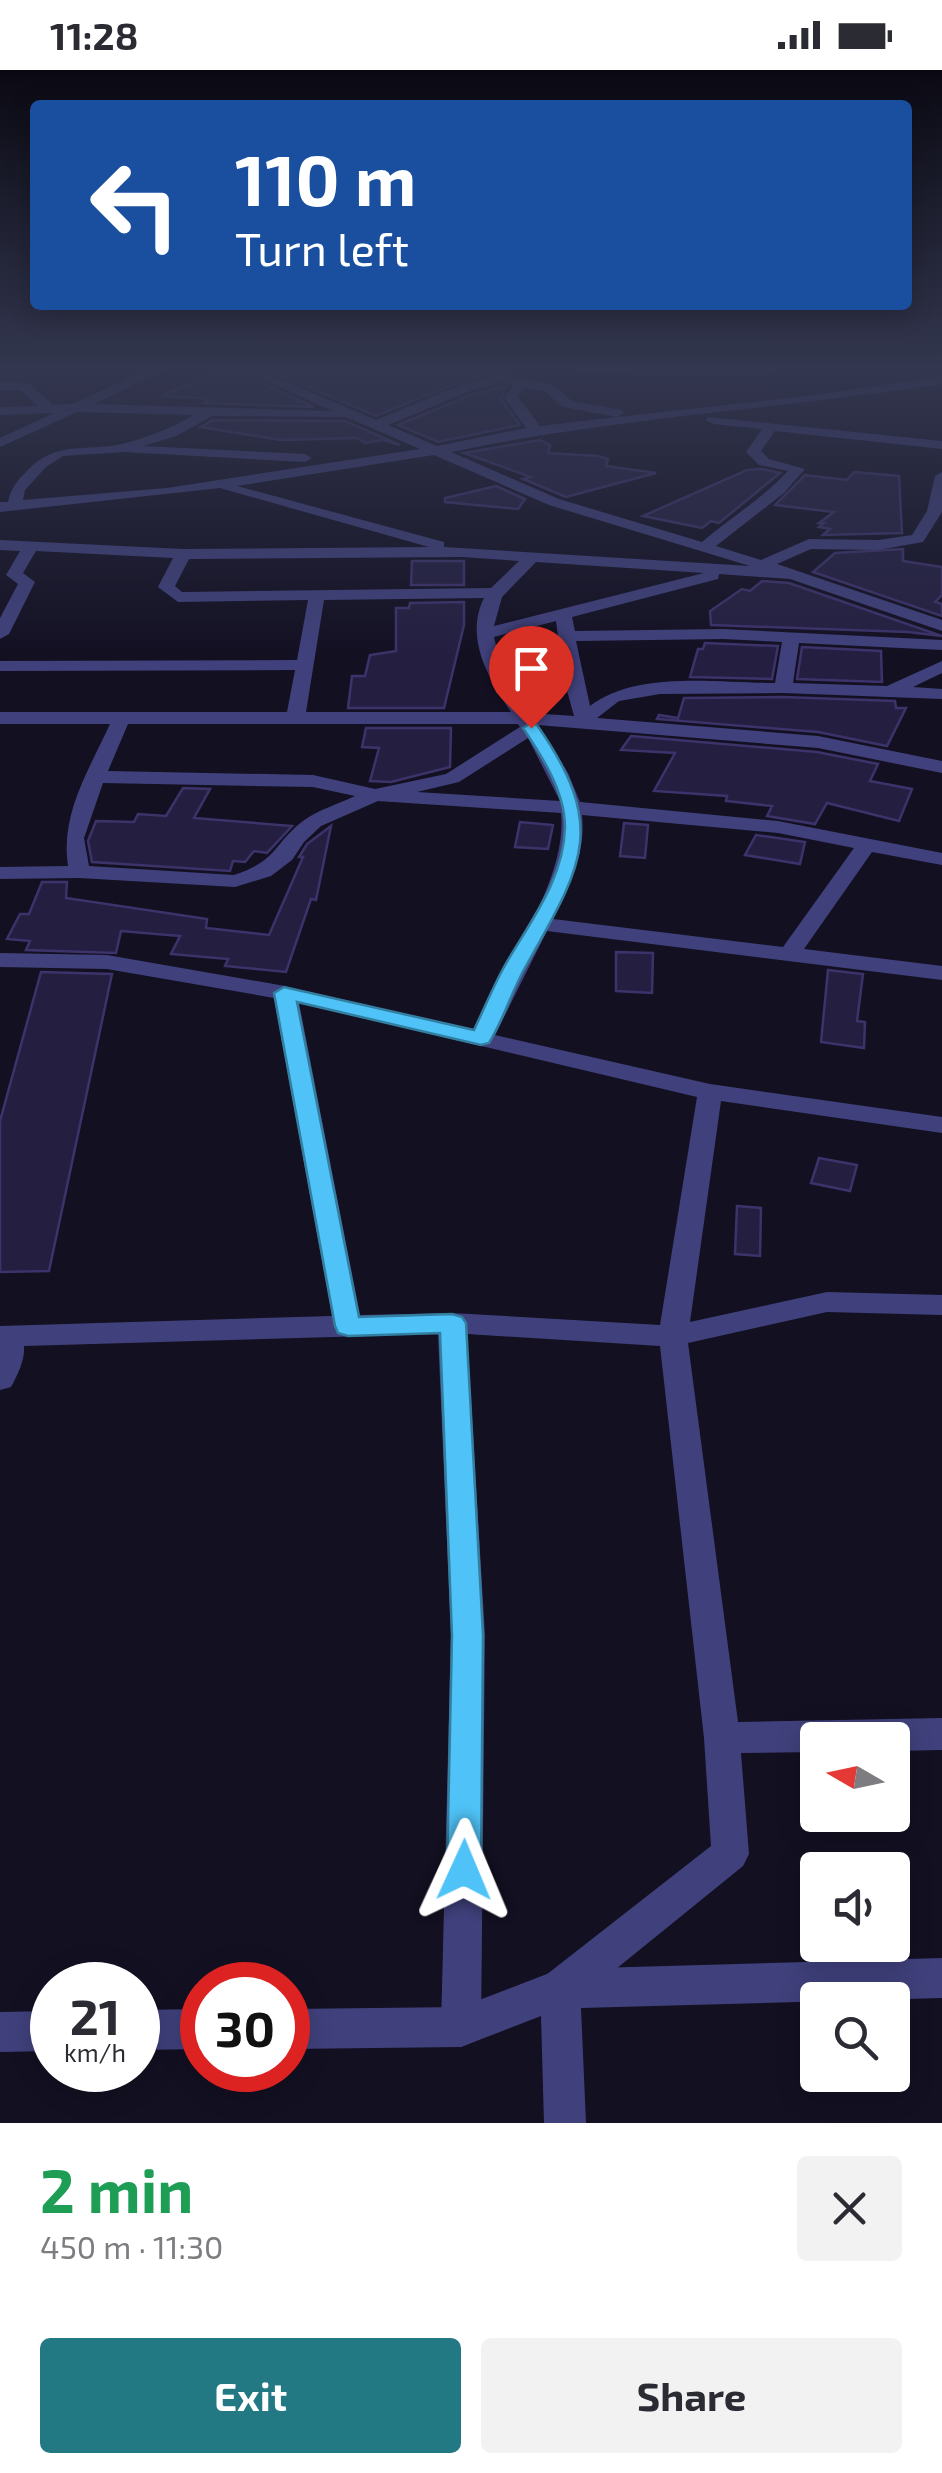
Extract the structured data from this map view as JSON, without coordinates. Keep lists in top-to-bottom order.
{
  "north": "left",
  "page": {
    "status": "11:28",
    "turn": ["110 m", "Turn left"],
    "speed": "21 km/h",
    "limit": "30",
    "heading": ["2 min", "450 m · 11:30"],
    "buttons": ["Exit", "Share"]
  }
}
